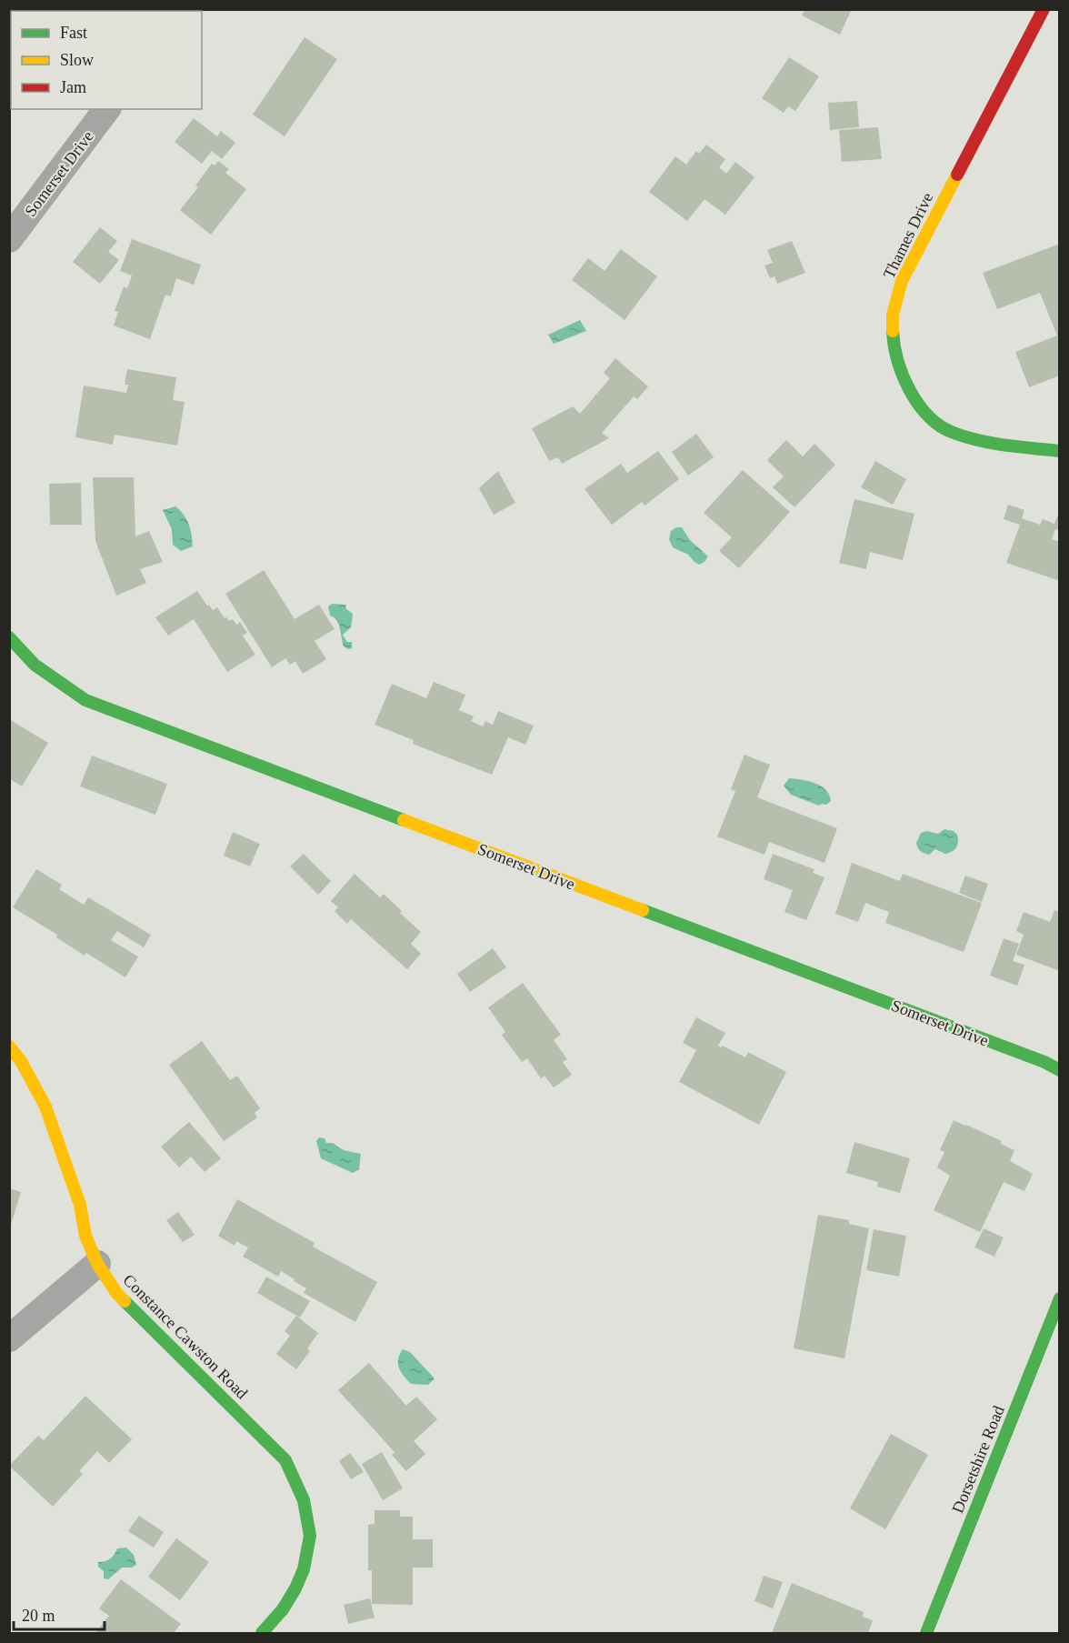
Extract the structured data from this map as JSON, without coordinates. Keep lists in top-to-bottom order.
{
  "streets": {
    "street": [
      "Somerset Drive",
      "Thames Drive",
      "Constance Cawston Road",
      "Dorsetshire Road"
    ]
  },
  "legend": ["Fast", "Slow", "Jam"],
  "scale_bar": "20 m"
}
